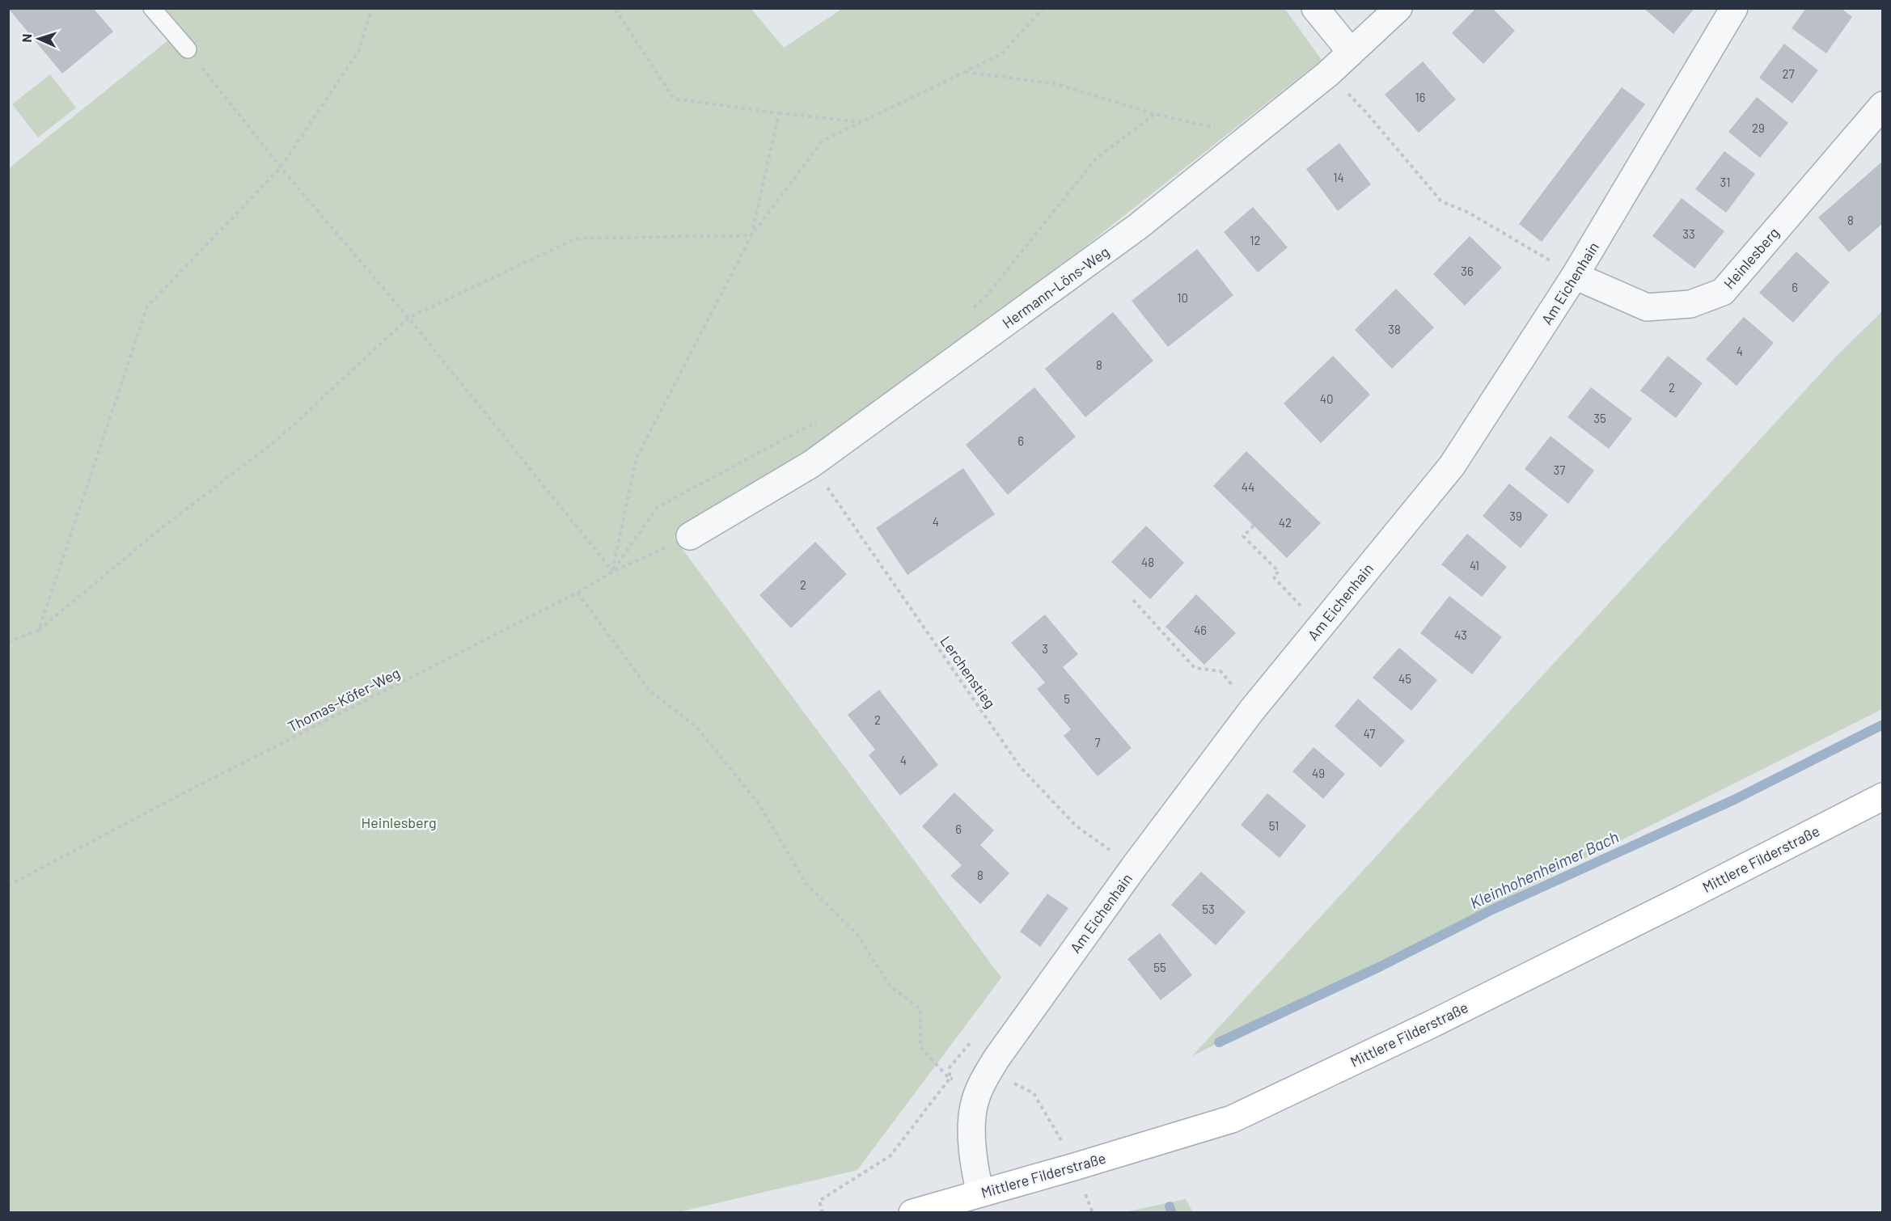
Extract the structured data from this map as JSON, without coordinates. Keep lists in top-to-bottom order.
{
  "streets": {
    "main road": ["Mittlere Filderstraße"],
    "street": ["Heinlesberg", "Am Eichenhain", "Hermann-Löns-Weg"],
    "path": ["Lerchenstieg", "Thomas-Köfer-Weg"]
  },
  "crossings": [
    ["Heinlesberg", "Am Eichenhain"],
    ["Am Eichenhain", "Lerchenstieg"],
    ["Am Eichenhain", "Mittlere Filderstraße"],
    ["Hermann-Löns-Weg", "Lerchenstieg"],
    ["Hermann-Löns-Weg", "Thomas-Köfer-Weg"]
  ],
  "water": ["Kleinhohenheimer Bach"],
  "parks": ["Heinlesberg"],
  "house_numbers": [
    "27",
    "16",
    "29",
    "14",
    "31",
    "8",
    "33",
    "12",
    "36",
    "6",
    "10",
    "38",
    "4",
    "8",
    "2",
    "40",
    "35",
    "6",
    "37",
    "44",
    "39",
    "4",
    "42",
    "48",
    "41",
    "2",
    "46",
    "43",
    "3",
    "45",
    "5",
    "2",
    "47",
    "7",
    "4",
    "49",
    "51",
    "6",
    "8",
    "53",
    "55"
  ],
  "north": "left"
}
